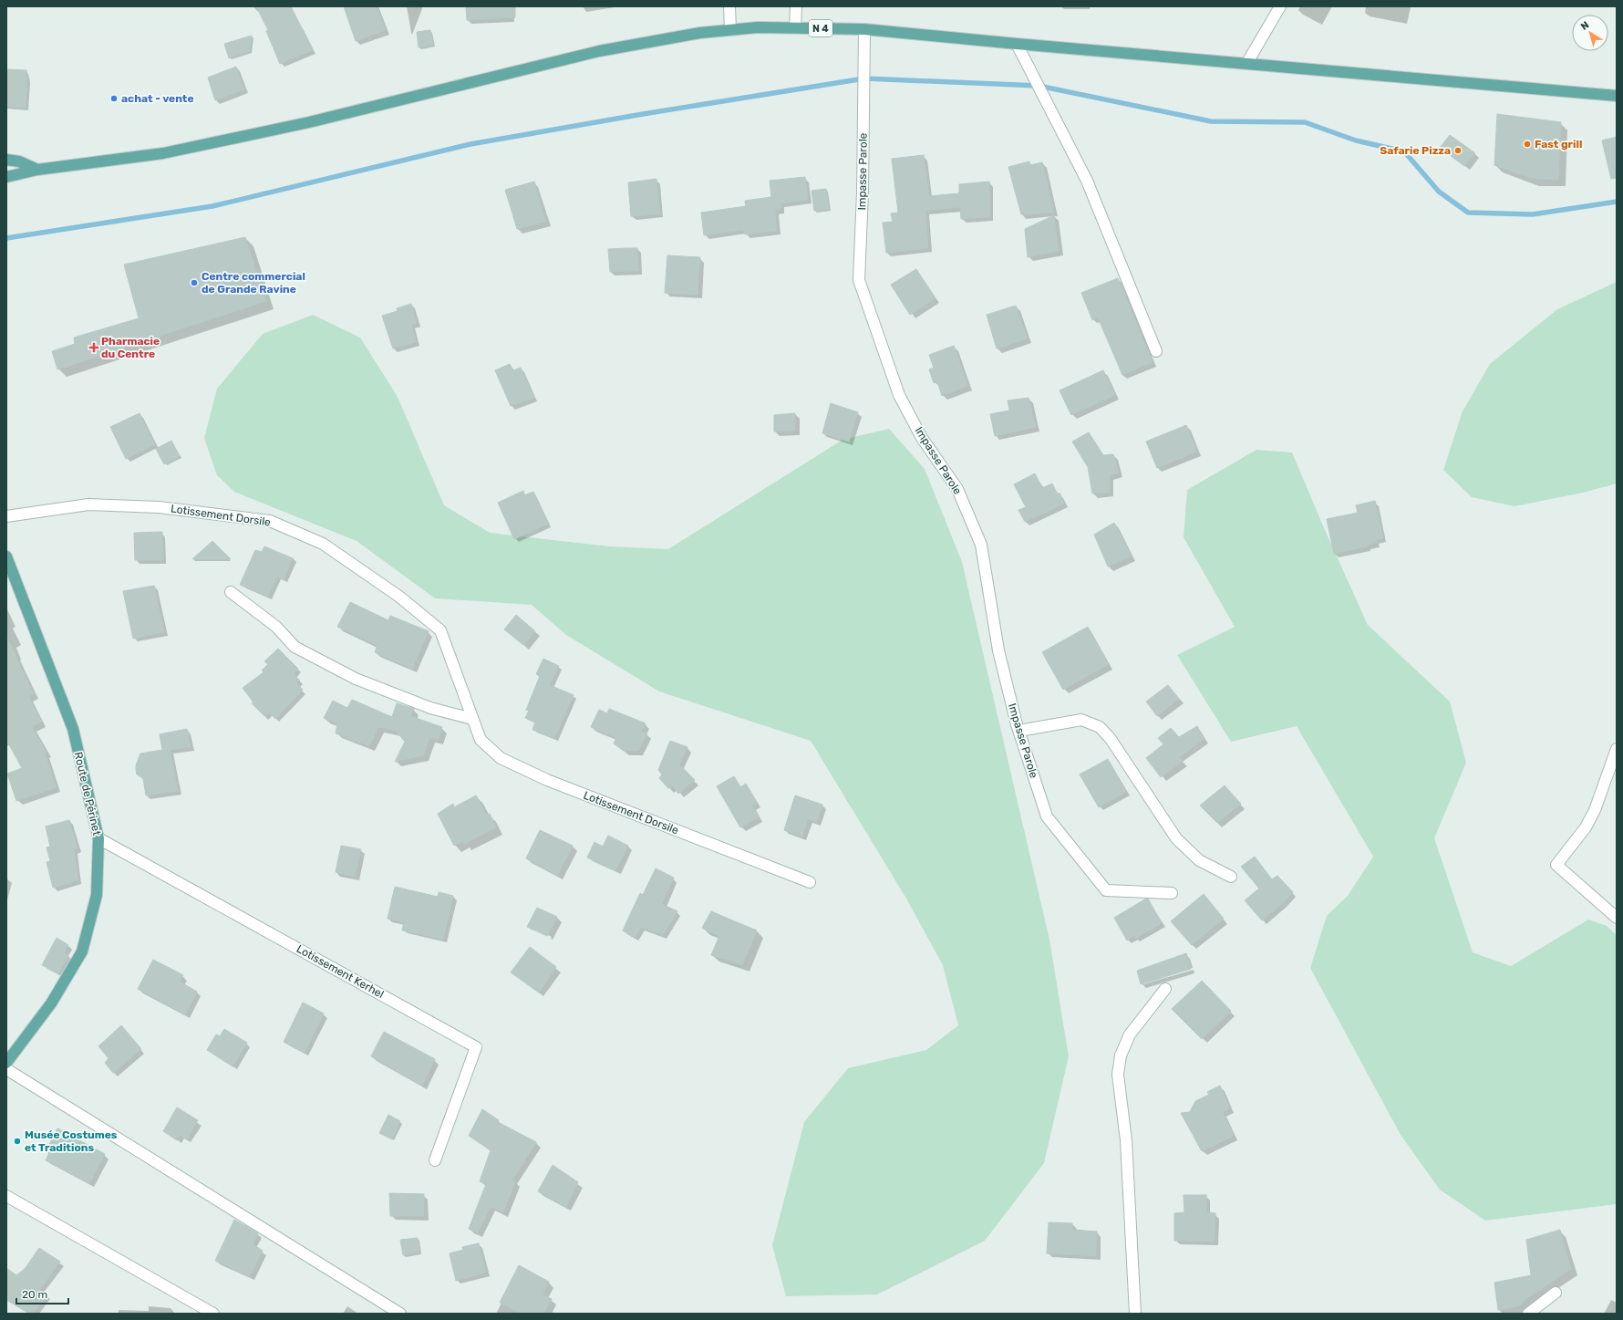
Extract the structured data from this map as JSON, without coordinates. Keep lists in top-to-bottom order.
{
  "streets": {
    "main road": ["N 4", "Route de Périnet"],
    "street": ["Impasse Parole", "Lotissement Dorsile", "Lotissement Kerhel"]
  },
  "crossings": [
    ["N 4", "Impasse Parole"],
    ["Route de Périnet", "Lotissement Kerhel"]
  ],
  "places": {
    "other": [
      "achat - vente",
      "Fast grill",
      "Safarie Pizza",
      "Centre commercial de Grande Ravine",
      "Musée Costumes et Traditions"
    ],
    "health": ["Pharmacie du Centre"]
  },
  "scale_bar": "20 m",
  "north": "top left"
}
